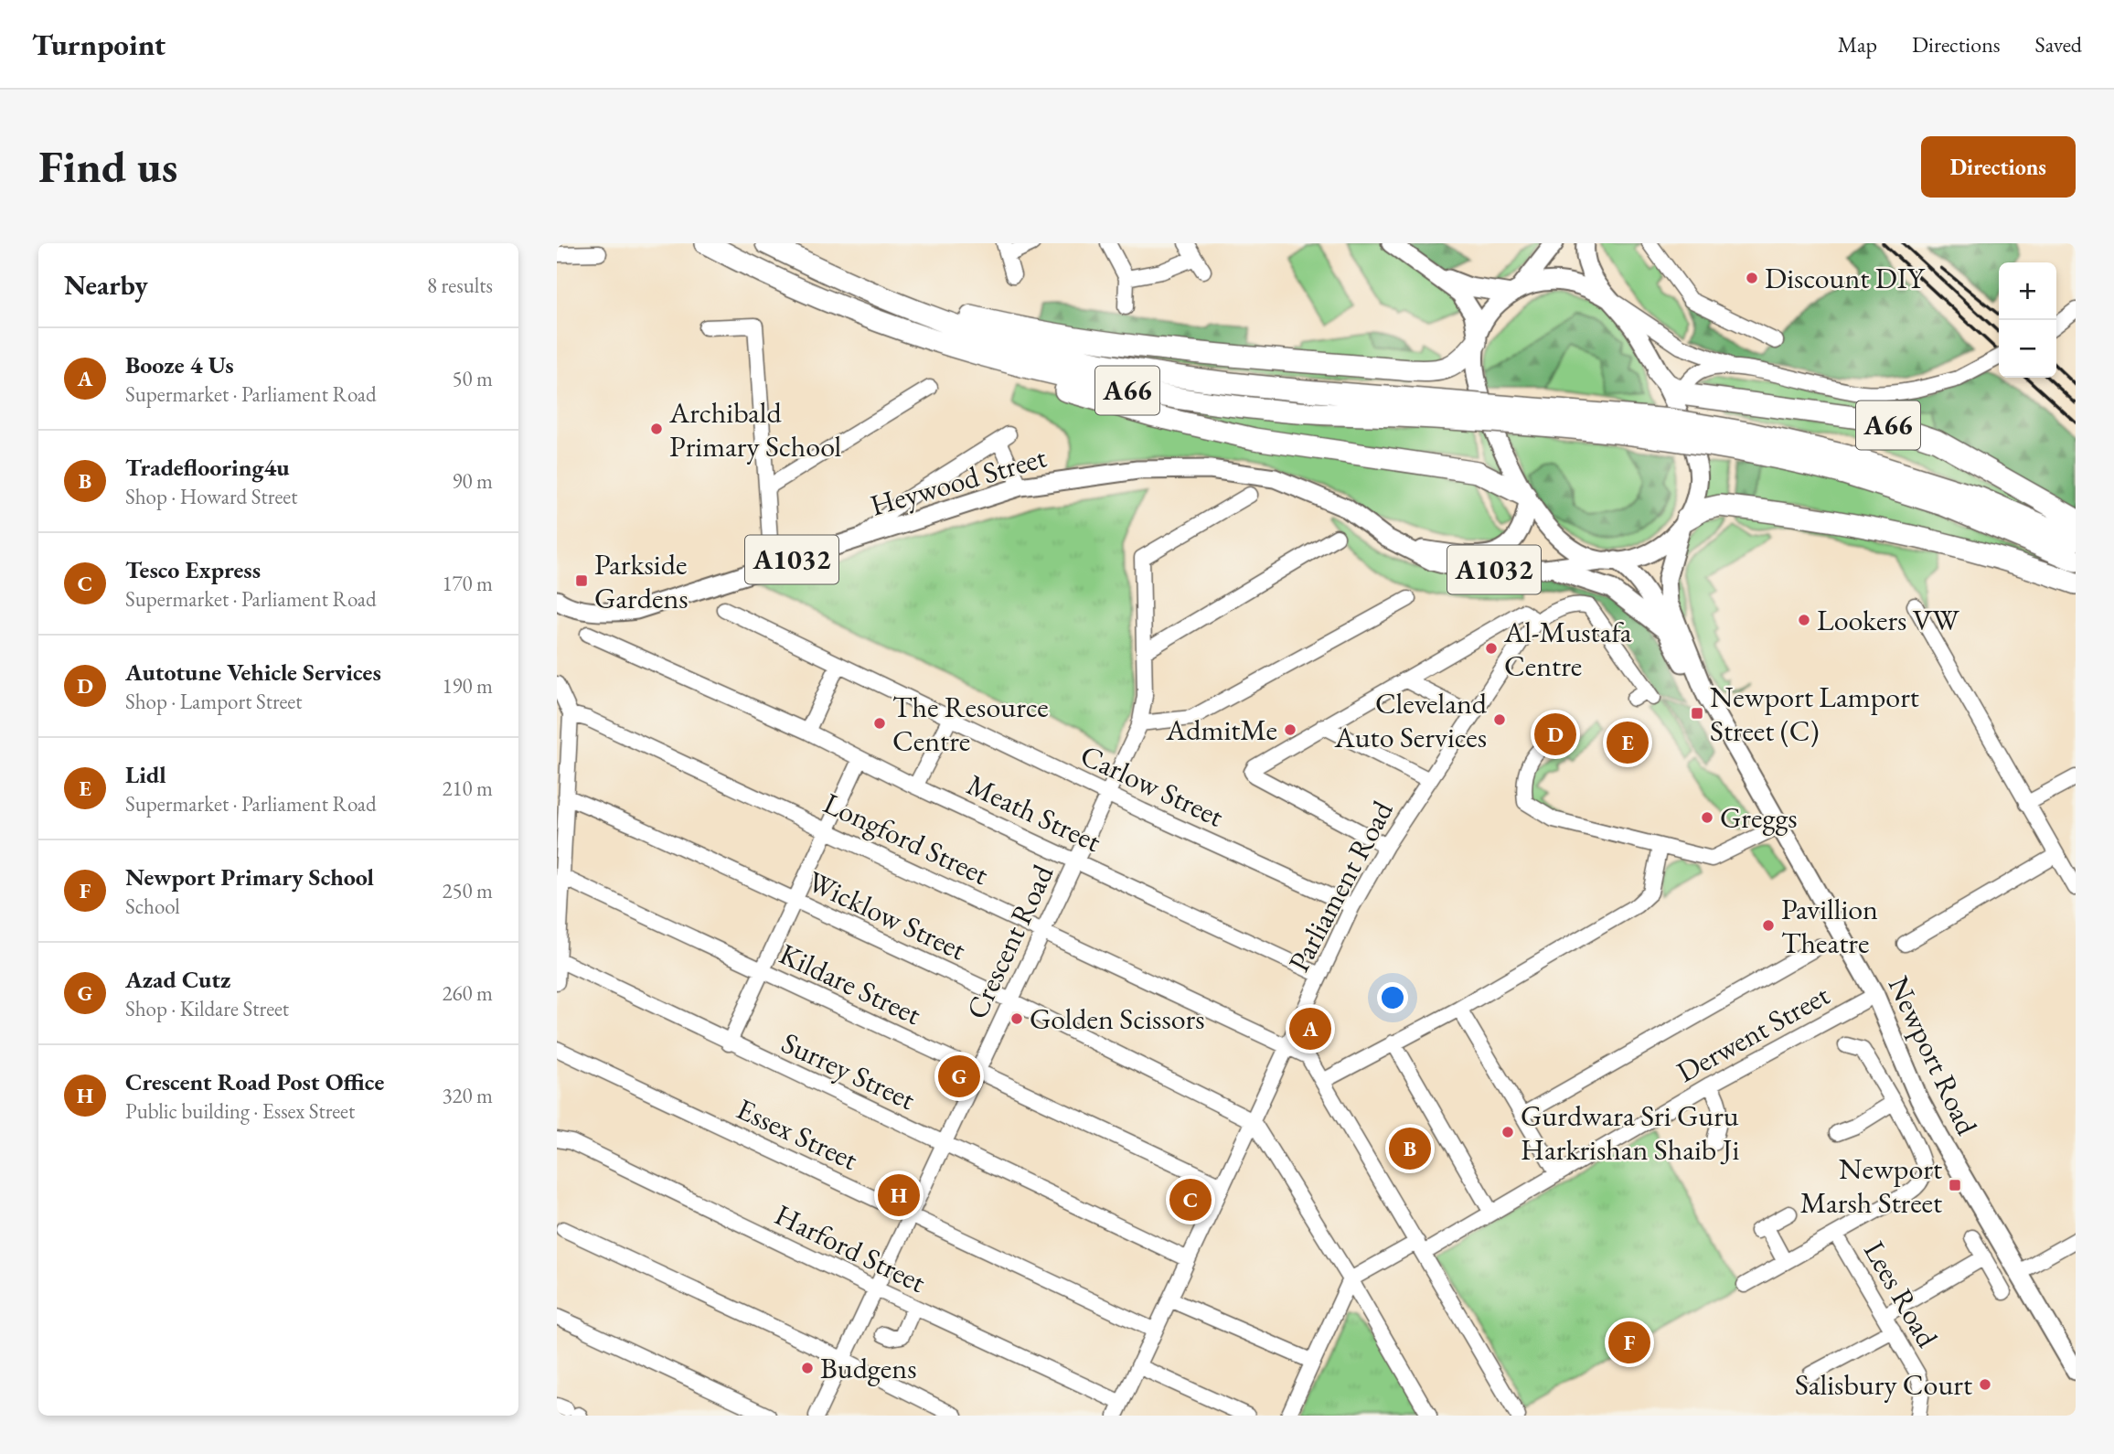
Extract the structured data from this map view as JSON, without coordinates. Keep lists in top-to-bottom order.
{
  "streets": {
    "highway": ["A66"],
    "main road": ["Heywood Street", "A1032", "Newport Road"],
    "street": [
      "Carlow Street",
      "Meath Street",
      "Longford Street",
      "Parliament Road",
      "Wicklow Street",
      "Crescent Road",
      "Kildare Street",
      "Derwent Street",
      "Surrey Street",
      "Essex Street",
      "Harford Street",
      "Lees Road"
    ]
  },
  "crossings": [
    ["A66", "Heywood Street"],
    ["A66", "Newport Road"],
    ["Heywood Street", "A1032"],
    ["Heywood Street", "Newport Road"],
    ["A1032", "Newport Road"],
    ["Carlow Street", "Parliament Road"],
    ["Carlow Street", "Crescent Road"],
    ["Meath Street", "Parliament Road"],
    ["Meath Street", "Crescent Road"],
    ["Longford Street", "Parliament Road"],
    ["Longford Street", "Crescent Road"],
    ["Longford Street", "Derwent Street"],
    ["Parliament Road", "Wicklow Street"],
    ["Parliament Road", "Kildare Street"],
    ["Parliament Road", "Surrey Street"],
    ["Parliament Road", "Essex Street"],
    ["Parliament Road", "Harford Street"],
    ["Wicklow Street", "Crescent Road"],
    ["Crescent Road", "Kildare Street"],
    ["Crescent Road", "Surrey Street"],
    ["Crescent Road", "Essex Street"],
    ["Crescent Road", "Harford Street"],
    ["Derwent Street", "Newport Road"]
  ],
  "places": {
    "other": [
      "Discount DIY",
      "Archibald Primary School",
      "Lookers VW",
      "Al-Mustafa Centre",
      "Cleveland Auto Services",
      "The Resource Centre",
      "AdmitMe",
      "Greggs",
      "Pavillion Theatre",
      "Golden Scissors",
      "Gurdwara Sri Guru Harkrishan Shaib Ji",
      "Budgens",
      "Salisbury Court"
    ],
    "transit": ["Parkside Gardens", "Newport Lamport Street (C)", "Newport Marsh Street"]
  },
  "page": {
    "header": "Turnpoint",
    "nav": ["Map", "Directions", "Saved"],
    "buttons": "Directions",
    "title": "Find us",
    "heading": ["Nearby", "8 results"],
    "map_buttons": ["+", "−"],
    "list": [
      {
        "mark": "A",
        "name": "Booze 4 Us",
        "note": "Supermarket · Parliament Road",
        "value": "50 m"
      },
      {
        "mark": "B",
        "name": "Tradeflooring4u",
        "note": "Shop · Howard Street",
        "value": "90 m"
      },
      {
        "mark": "C",
        "name": "Tesco Express",
        "note": "Supermarket · Parliament Road",
        "value": "170 m"
      },
      {
        "mark": "D",
        "name": "Autotune Vehicle Services",
        "note": "Shop · Lamport Street",
        "value": "190 m"
      },
      {
        "mark": "E",
        "name": "Lidl",
        "note": "Supermarket · Parliament Road",
        "value": "210 m"
      },
      {
        "mark": "F",
        "name": "Newport Primary School",
        "note": "School",
        "value": "250 m"
      },
      {
        "mark": "G",
        "name": "Azad Cutz",
        "note": "Shop · Kildare Street",
        "value": "260 m"
      },
      {
        "mark": "H",
        "name": "Crescent Road Post Office",
        "note": "Public building · Essex Street",
        "value": "320 m"
      }
    ],
    "pins": [
      "D",
      "E",
      "A",
      "G",
      "B",
      "H",
      "C",
      "F"
    ]
  }
}
